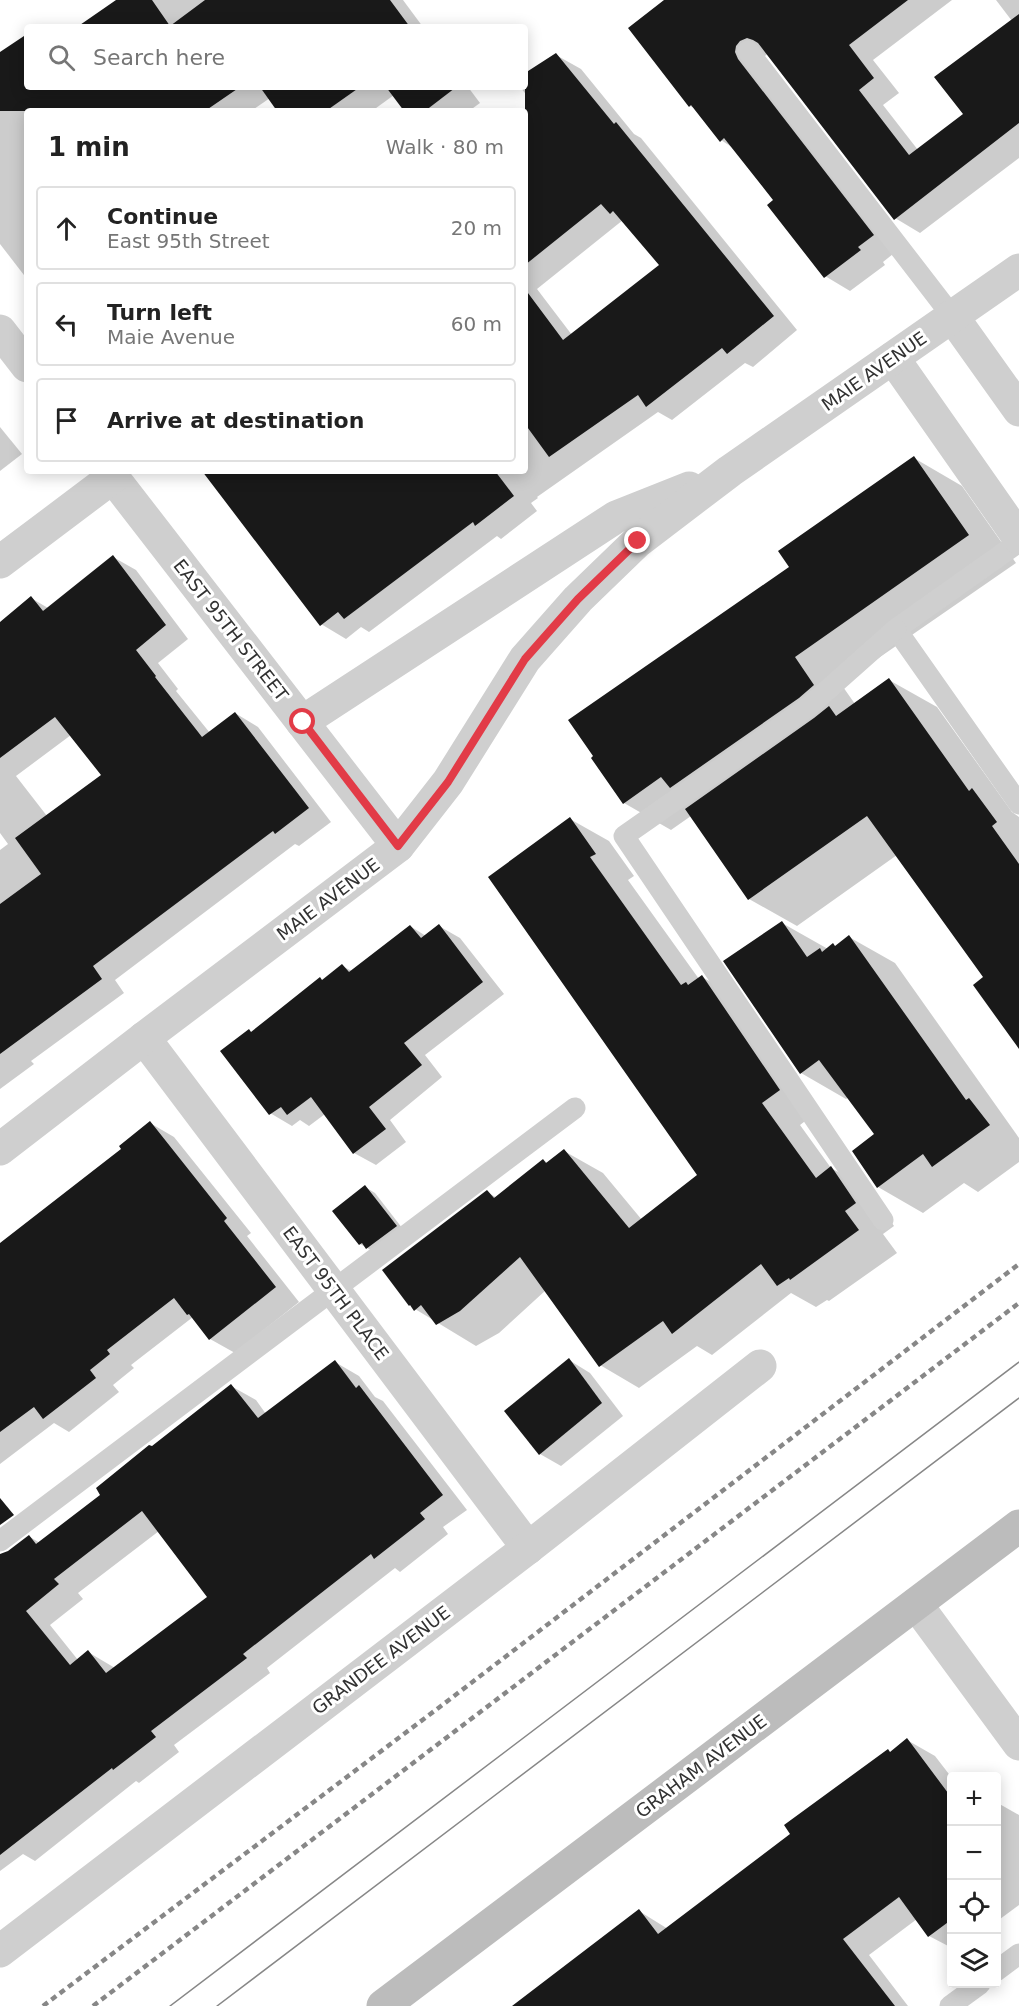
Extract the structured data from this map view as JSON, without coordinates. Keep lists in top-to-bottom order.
{
  "streets": {
    "street": [
      "MAIE AVENUE",
      "EAST 95TH STREET",
      "EAST 95TH PLACE",
      "GRANDEE AVENUE",
      "GRAHAM AVENUE"
    ]
  },
  "crossings": [
    ["MAIE AVENUE", "EAST 95TH STREET"],
    ["MAIE AVENUE", "EAST 95TH PLACE"],
    ["EAST 95TH PLACE", "GRANDEE AVENUE"]
  ],
  "page": {
    "search": "Search here",
    "heading": ["1 min", "Walk · 80 m"],
    "list": [
      ["Continue", "East 95th Street", "20 m"],
      ["Turn left", "Maie Avenue", "60 m"],
      "Arrive at destination"
    ],
    "map_buttons": ["+", "−"]
  }
}
